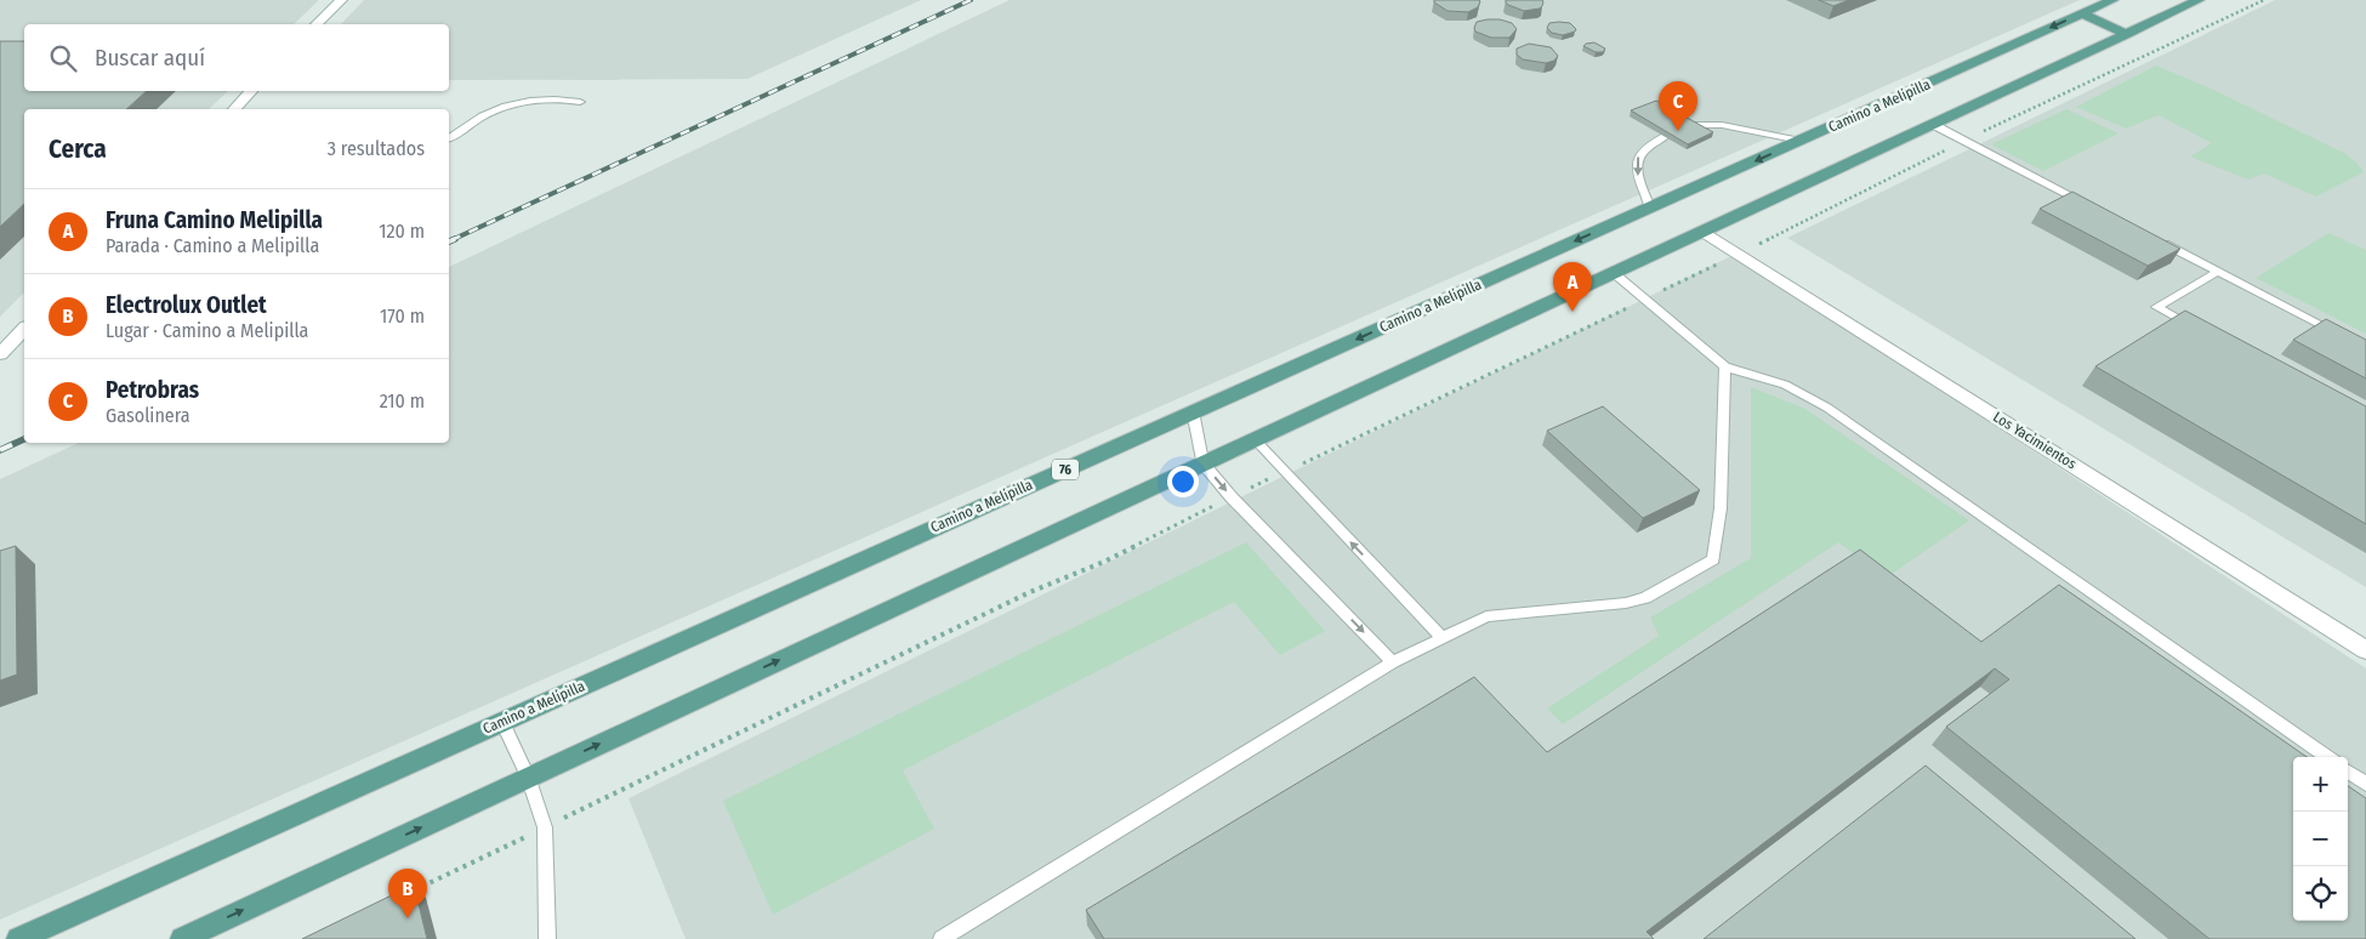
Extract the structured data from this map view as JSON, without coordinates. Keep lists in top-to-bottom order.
{
  "streets": {
    "main road": ["Camino a Melipilla", "76"],
    "street": ["Los Yacimientos"]
  },
  "page": {
    "search": "Buscar aquí",
    "pins": ["C", "A", "B"],
    "heading": ["Cerca", "3 resultados"],
    "list": [
      {
        "mark": "A",
        "name": "Fruna Camino Melipilla",
        "note": "Parada · Camino a Melipilla",
        "value": "120 m"
      },
      {
        "mark": "B",
        "name": "Electrolux Outlet",
        "note": "Lugar · Camino a Melipilla",
        "value": "170 m"
      },
      {
        "mark": "C",
        "name": "Petrobras",
        "note": "Gasolinera",
        "value": "210 m"
      }
    ],
    "map_buttons": ["+", "−"]
  }
}
